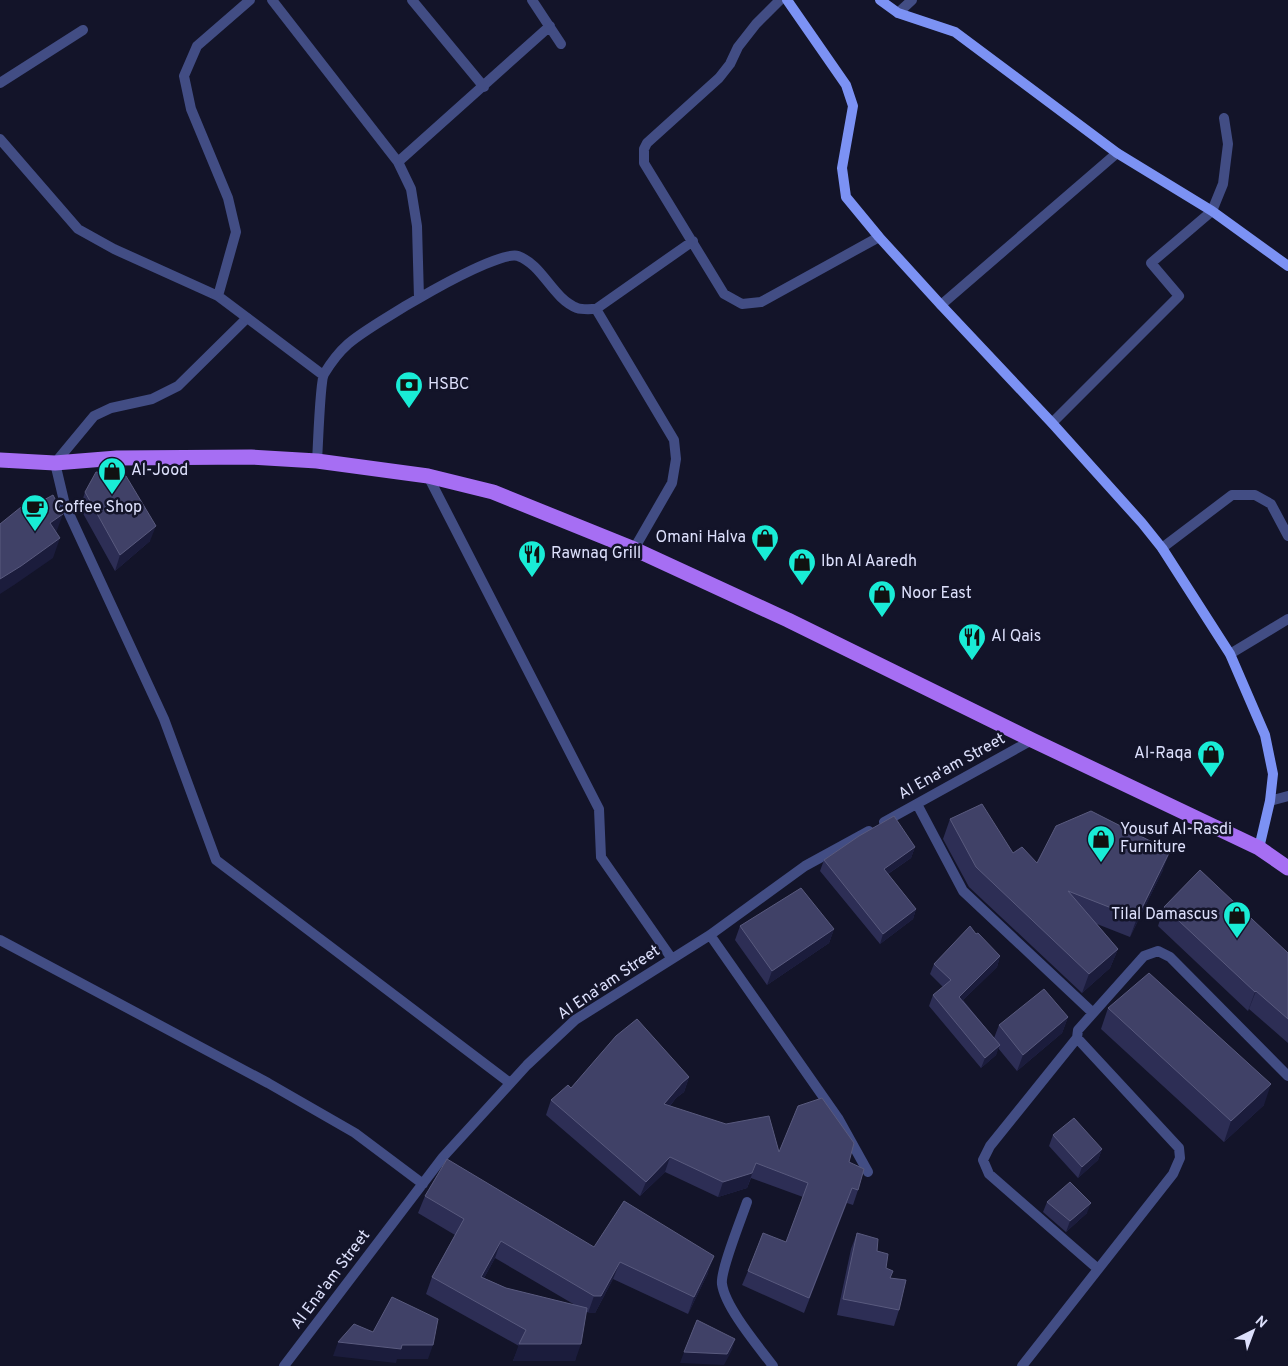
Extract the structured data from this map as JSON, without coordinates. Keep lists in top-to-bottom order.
{
  "streets": {
    "street": ["Al Ena'am Street"]
  },
  "places": {
    "bank": ["HSBC"],
    "shop": [
      "Al-Jood",
      "Omani Halva",
      "Ibn Al Aaredh",
      "Noor East",
      "Al-Raqa",
      "Yousuf Al-Rasdi Furniture",
      "Tilal Damascus"
    ],
    "cafe": ["Coffee Shop"],
    "restaurant": ["Rawnaq Grill", "Al Qais"]
  },
  "north": "top right"
}
